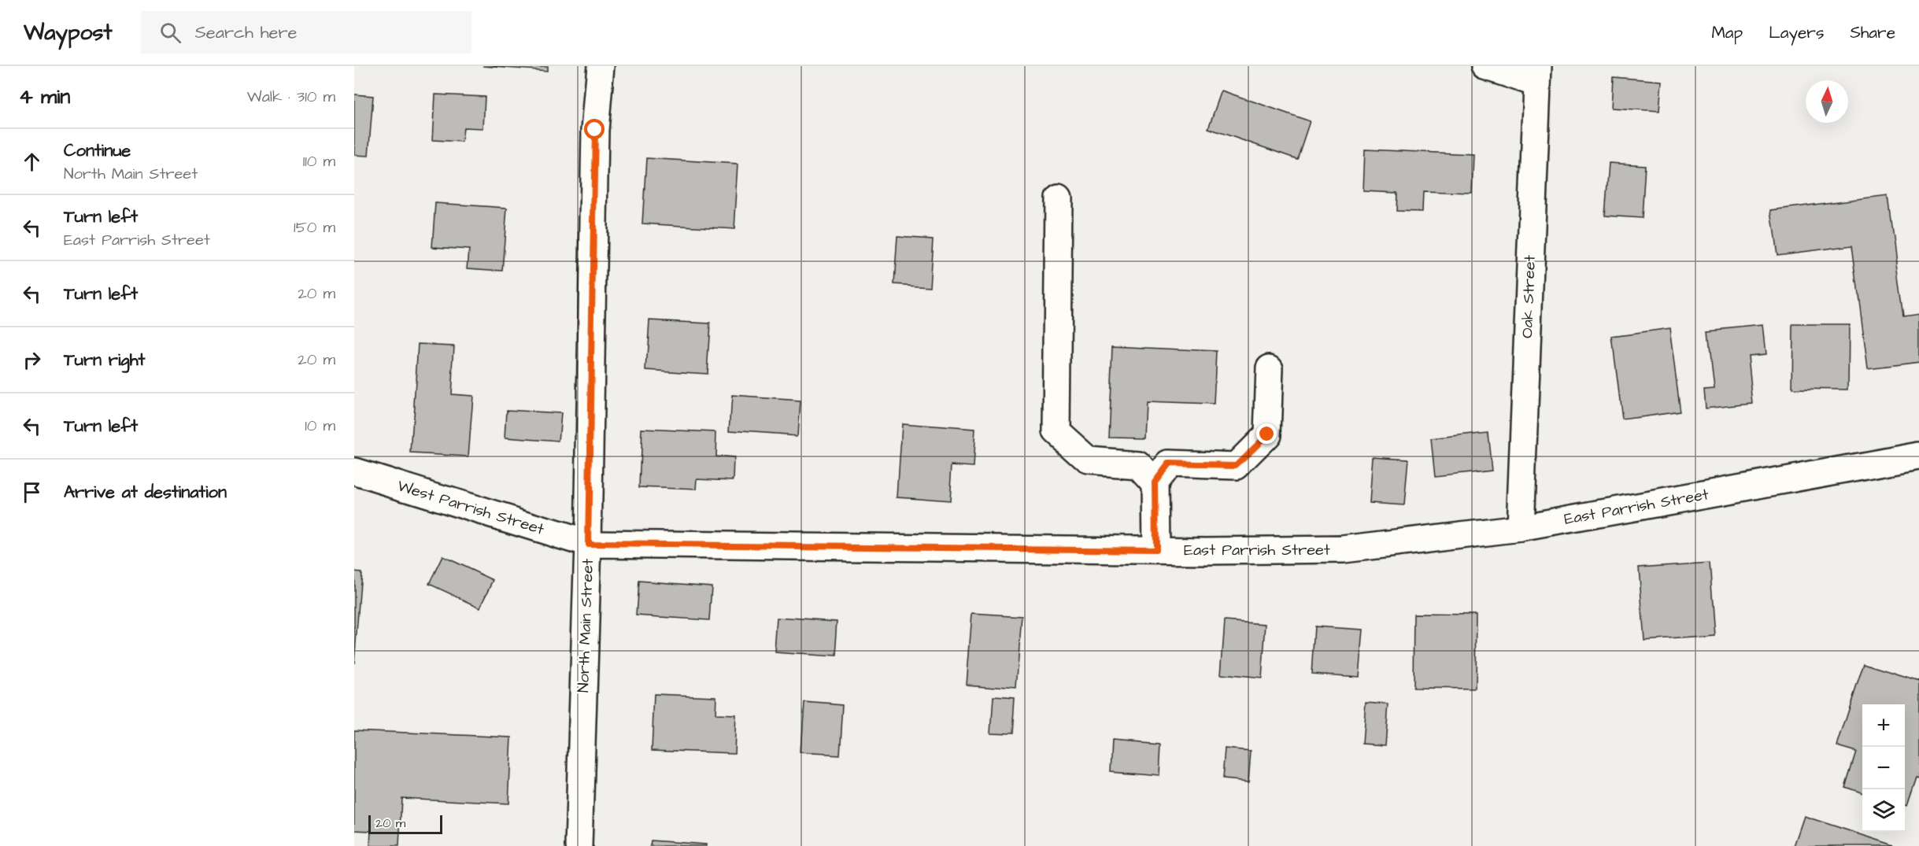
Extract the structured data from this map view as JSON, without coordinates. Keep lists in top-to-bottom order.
{
  "streets": {
    "main road": [
      "Oak Street",
      "East Parrish Street",
      "West Parrish Street",
      "North Main Street"
    ]
  },
  "crossings": [
    ["Oak Street", "East Parrish Street"],
    ["East Parrish Street", "West Parrish Street"],
    ["East Parrish Street", "North Main Street"],
    ["West Parrish Street", "North Main Street"]
  ],
  "scale_bar": "20 m",
  "north": "top",
  "page": {
    "header": "Waypost",
    "search": "Search here",
    "nav": ["Map", "Layers", "Share"],
    "heading": ["4 min", "Walk · 310 m"],
    "list": [
      ["Continue", "North Main Street", "110 m"],
      ["Turn left", "East Parrish Street", "150 m"],
      ["Turn left", "20 m"],
      ["Turn right", "20 m"],
      ["Turn left", "10 m"],
      "Arrive at destination"
    ],
    "map_buttons": ["+", "−"],
    "scale": "20 m"
  }
}
